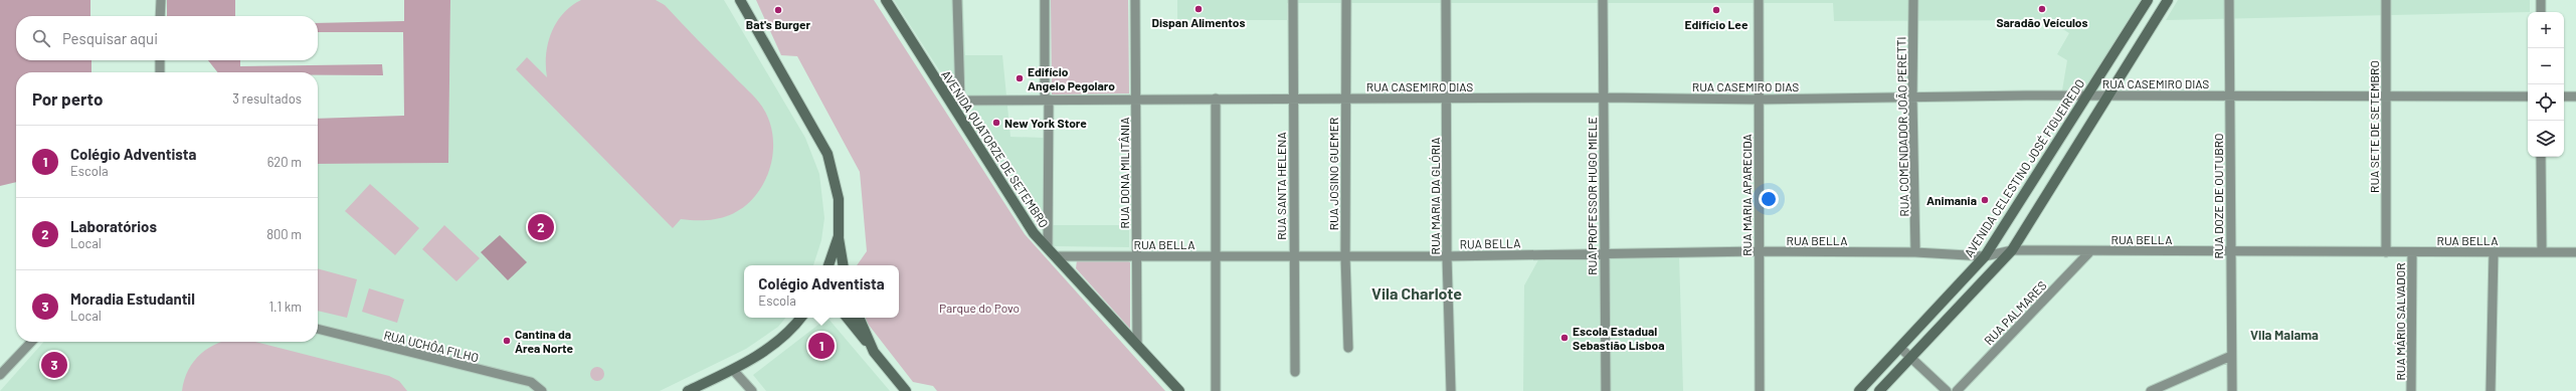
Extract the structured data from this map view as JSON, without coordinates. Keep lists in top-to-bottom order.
{
  "streets": {
    "street": [
      "RUA CASEMIRO DIAS",
      "RUA COMENDADOR JOÃO PERETTI",
      "RUA SETE DE SETEMBRO",
      "AVENIDA QUATORZE DE SETEMBRO",
      "AVENIDA CELESTINO JOSÉ FIGUEIREDO",
      "RUA DONA MILITÂNIA",
      "RUA JOSINO GUEMER",
      "RUA SANTA HELENA",
      "RUA MARIA APARECIDA",
      "RUA MARIA DA GLÓRIA",
      "RUA PROFESSOR HUGO MIELE",
      "RUA DOZE DE OUTUBRO",
      "RUA BELLA",
      "RUA PALMARES",
      "RUA MÁRIO SALVADOR",
      "RUA UCHÔA FILHO"
    ]
  },
  "crossings": [
    ["RUA CASEMIRO DIAS", "RUA COMENDADOR JOÃO PERETTI"],
    ["RUA CASEMIRO DIAS", "RUA SETE DE SETEMBRO"],
    ["RUA CASEMIRO DIAS", "AVENIDA QUATORZE DE SETEMBRO"],
    ["RUA CASEMIRO DIAS", "AVENIDA CELESTINO JOSÉ FIGUEIREDO"],
    ["RUA CASEMIRO DIAS", "RUA DONA MILITÂNIA"],
    ["RUA CASEMIRO DIAS", "RUA JOSINO GUEMER"],
    ["RUA CASEMIRO DIAS", "RUA SANTA HELENA"],
    ["RUA CASEMIRO DIAS", "RUA MARIA APARECIDA"],
    ["RUA CASEMIRO DIAS", "RUA MARIA DA GLÓRIA"],
    ["RUA CASEMIRO DIAS", "RUA PROFESSOR HUGO MIELE"],
    ["RUA CASEMIRO DIAS", "RUA DOZE DE OUTUBRO"],
    ["RUA COMENDADOR JOÃO PERETTI", "RUA BELLA"],
    ["RUA SETE DE SETEMBRO", "RUA BELLA"],
    ["AVENIDA QUATORZE DE SETEMBRO", "RUA DONA MILITÂNIA"],
    ["AVENIDA QUATORZE DE SETEMBRO", "RUA BELLA"],
    ["AVENIDA CELESTINO JOSÉ FIGUEIREDO", "RUA BELLA"],
    ["RUA DONA MILITÂNIA", "RUA BELLA"],
    ["RUA JOSINO GUEMER", "RUA BELLA"],
    ["RUA SANTA HELENA", "RUA BELLA"],
    ["RUA MARIA APARECIDA", "RUA BELLA"],
    ["RUA MARIA DA GLÓRIA", "RUA BELLA"],
    ["RUA PROFESSOR HUGO MIELE", "RUA BELLA"],
    ["RUA DOZE DE OUTUBRO", "RUA BELLA"],
    ["RUA BELLA", "RUA PALMARES"],
    ["RUA BELLA", "RUA MÁRIO SALVADOR"]
  ],
  "districts": ["Vila Charlote", "Vila Malama"],
  "parks": ["Parque do Povo"],
  "places": [
    "Dispan Alimentos",
    "Saradão Veículos",
    "Bat's Burger",
    "Edifício Lee",
    "Edifício Angelo Pegolaro",
    "New York Store",
    "Animania",
    "Escola Estadual Sebastião Lisboa",
    "Cantina da Área Norte"
  ],
  "page": {
    "map_buttons": ["+", "−"],
    "search": "Pesquisar aqui",
    "heading": ["Por perto", "3 resultados"],
    "list": [
      {
        "mark": "1",
        "name": "Colégio Adventista",
        "note": "Escola",
        "value": "620 m"
      },
      {
        "mark": "2",
        "name": "Laboratórios",
        "note": "Local",
        "value": "800 m"
      },
      {
        "mark": "3",
        "name": "Moradia Estudantil",
        "note": "Local",
        "value": "1.1 km"
      }
    ],
    "pins": ["2", "1", "3"],
    "popup": ["Colégio Adventista", "Escola"]
  }
}
